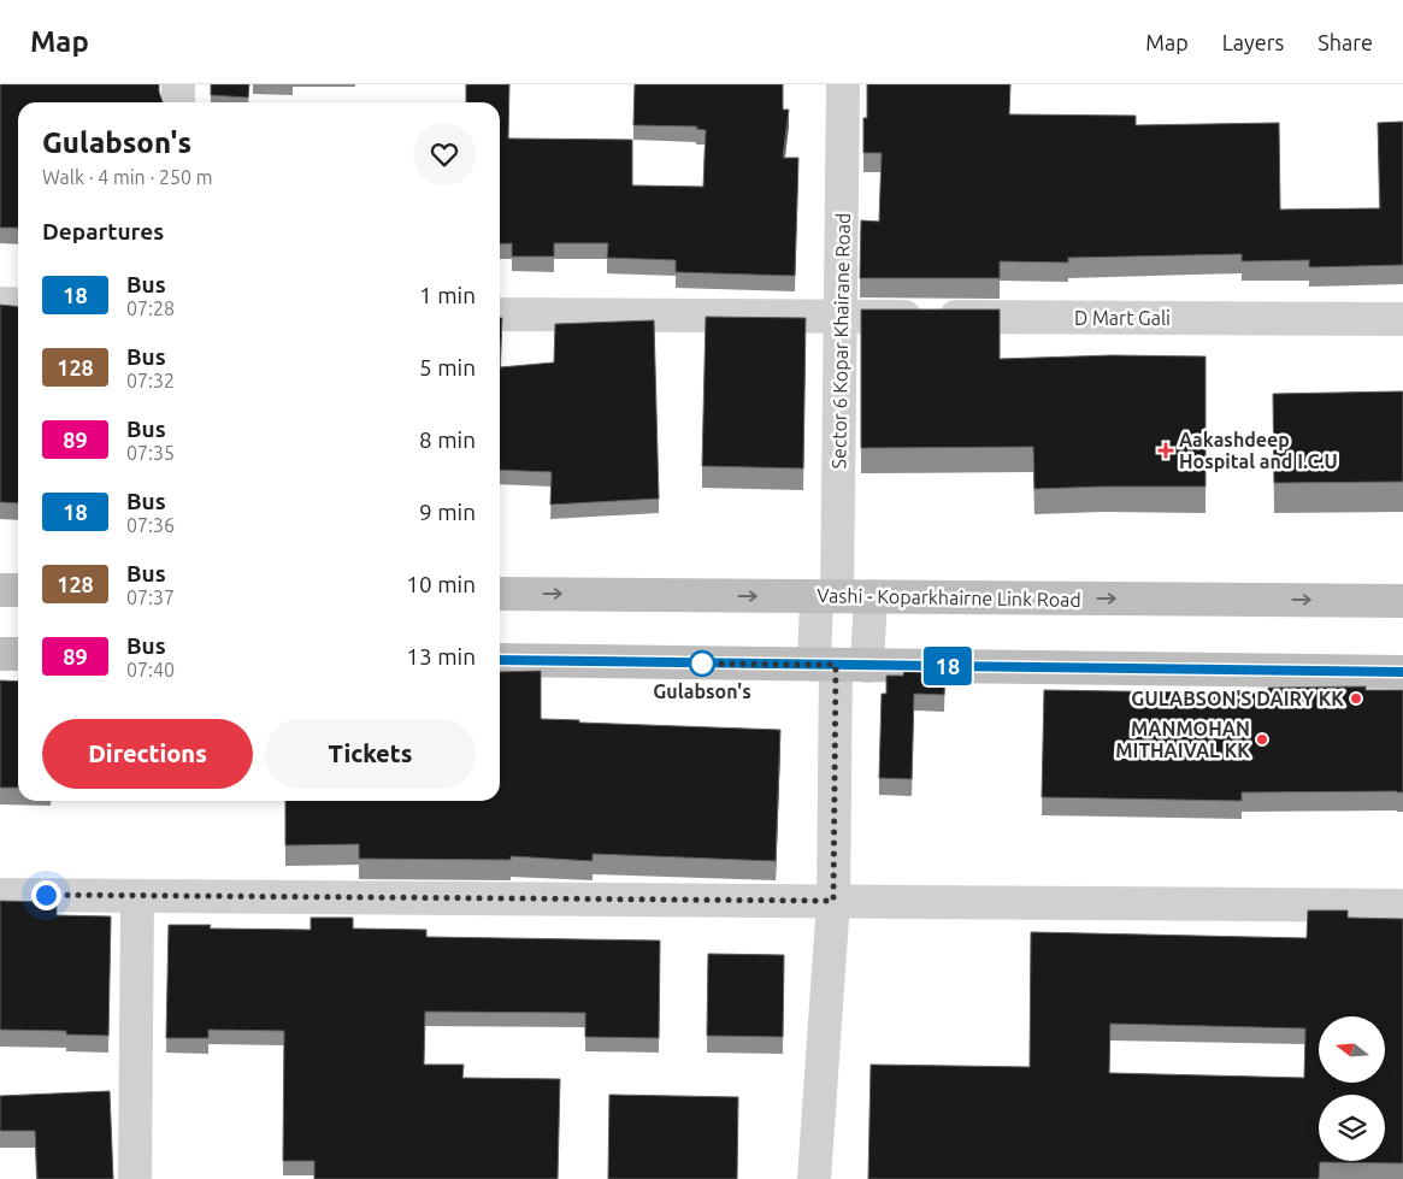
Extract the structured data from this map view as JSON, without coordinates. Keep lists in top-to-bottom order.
{
  "streets": {
    "main road": ["Vashi - Koparkhairne Link Road"],
    "street": ["D Mart Gali", "Sector 6 Kopar Khairane Road"]
  },
  "crossings": [
    ["D Mart Gali", "Sector 6 Kopar Khairane Road"],
    ["Sector 6 Kopar Khairane Road", "Vashi - Koparkhairne Link Road"]
  ],
  "places": {
    "health": ["Aakashdeep Hospital and I.C.U"],
    "other": ["Gulabson's", "GULABSON'S DAIRY KK", "MANMOHAN MITHAIVAL KK"]
  },
  "lines": ["bus line 18"],
  "north": "left",
  "page": {
    "header": "Map",
    "nav": ["Map", "Layers", "Share"],
    "on_map": "18",
    "heading": [
      ["Gulabson's", "Walk · 4 min · 250 m"],
      "Departures"
    ],
    "list": [
      {
        "mark": "18",
        "name": "Bus",
        "note": "07:28",
        "value": "1 min"
      },
      {
        "mark": "128",
        "name": "Bus",
        "note": "07:32",
        "value": "5 min"
      },
      {
        "mark": "89",
        "name": "Bus",
        "note": "07:35",
        "value": "8 min"
      },
      {
        "mark": "18",
        "name": "Bus",
        "note": "07:36",
        "value": "9 min"
      },
      {
        "mark": "128",
        "name": "Bus",
        "note": "07:37",
        "value": "10 min"
      },
      {
        "mark": "89",
        "name": "Bus",
        "note": "07:40",
        "value": "13 min"
      }
    ],
    "buttons": ["Directions", "Tickets"]
  }
}
